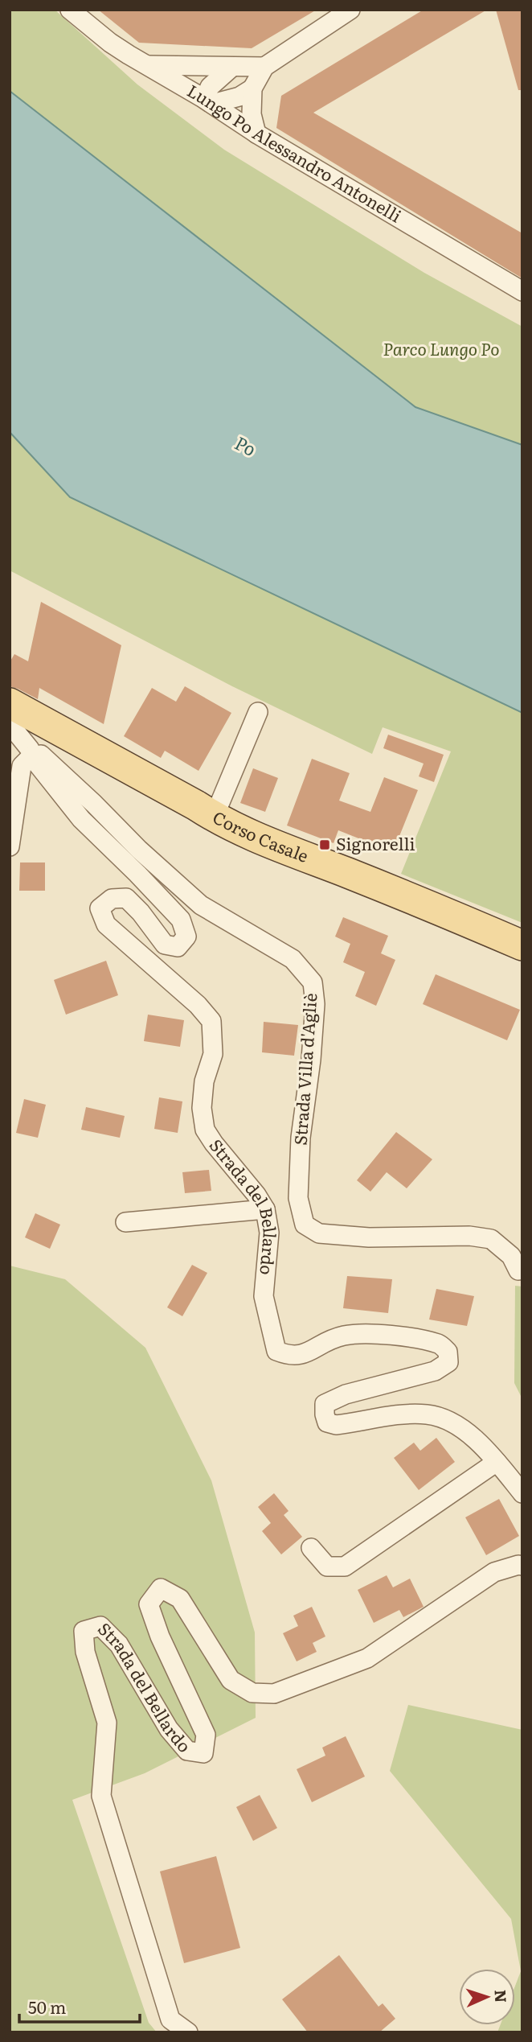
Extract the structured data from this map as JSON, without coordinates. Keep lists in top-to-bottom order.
{
  "streets": {
    "main road": ["Corso Casale"],
    "street": ["Lungo Po Alessandro Antonelli", "Strada Villa d'Agliè", "Strada del Bellardo"]
  },
  "crossings": [
    ["Strada Villa d'Agliè", "Strada del Bellardo"]
  ],
  "water": ["Po"],
  "parks": ["Parco Lungo Po"],
  "places": {
    "transit": ["Signorelli"]
  },
  "scale_bar": "50 m",
  "north": "right"
}
